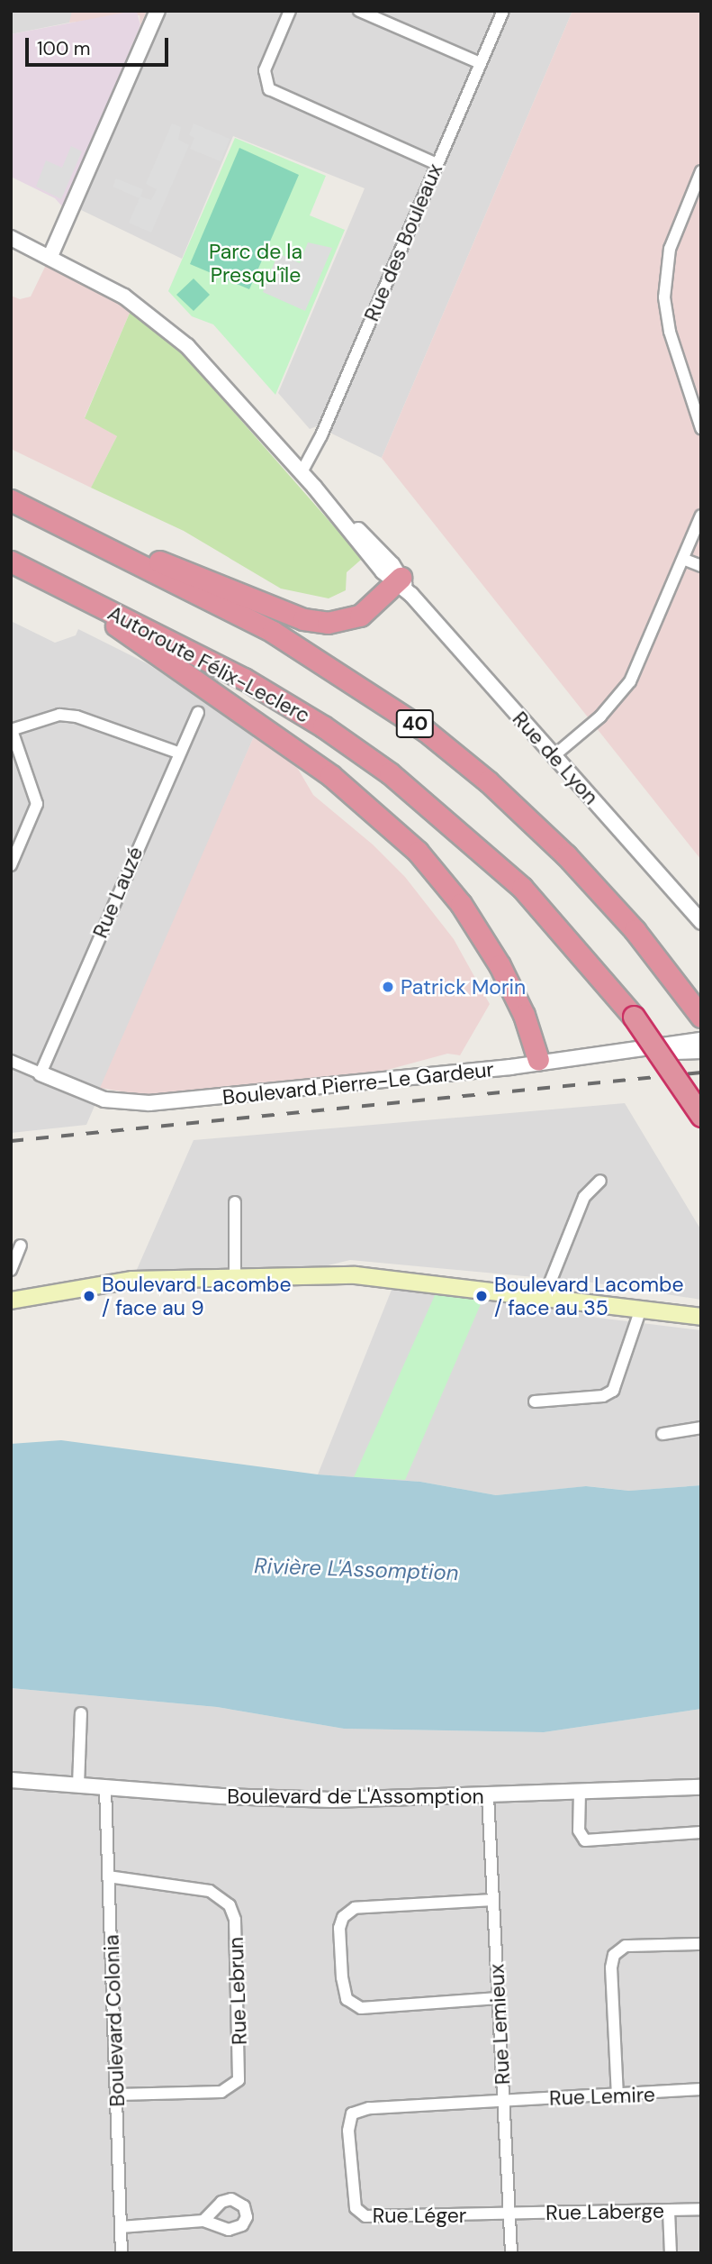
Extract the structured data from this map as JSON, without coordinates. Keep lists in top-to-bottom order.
{
  "streets": {
    "highway": ["Autoroute Félix-Leclerc", "40"],
    "street": [
      "Rue des Bouleaux",
      "Rue de Lyon",
      "Rue Lauzé",
      "Boulevard Pierre-Le Gardeur",
      "Boulevard de L'Assomption",
      "Rue Lebrun",
      "Boulevard Colonia",
      "Rue Lemieux",
      "Rue Lemire",
      "Rue Laberge",
      "Rue Léger"
    ]
  },
  "crossings": [
    ["Rue des Bouleaux", "Rue de Lyon"],
    ["Rue Lauzé", "Boulevard Pierre-Le Gardeur"],
    ["Boulevard de L'Assomption", "Boulevard Colonia"],
    ["Boulevard de L'Assomption", "Rue Lemieux"],
    ["Rue Lebrun", "Boulevard Colonia"],
    ["Rue Lemieux", "Rue Lemire"],
    ["Rue Lemieux", "Rue Laberge"],
    ["Rue Lemieux", "Rue Léger"],
    ["Rue Lemire", "Rue Léger"],
    ["Rue Laberge", "Rue Léger"]
  ],
  "water": ["Rivière L'Assomption"],
  "parks": ["Parc de la Presqu'île"],
  "places": ["Patrick Morin", "Boulevard Lacombe / face au 9", "Boulevard Lacombe / face au 35"],
  "scale_bar": "100 m"
}
